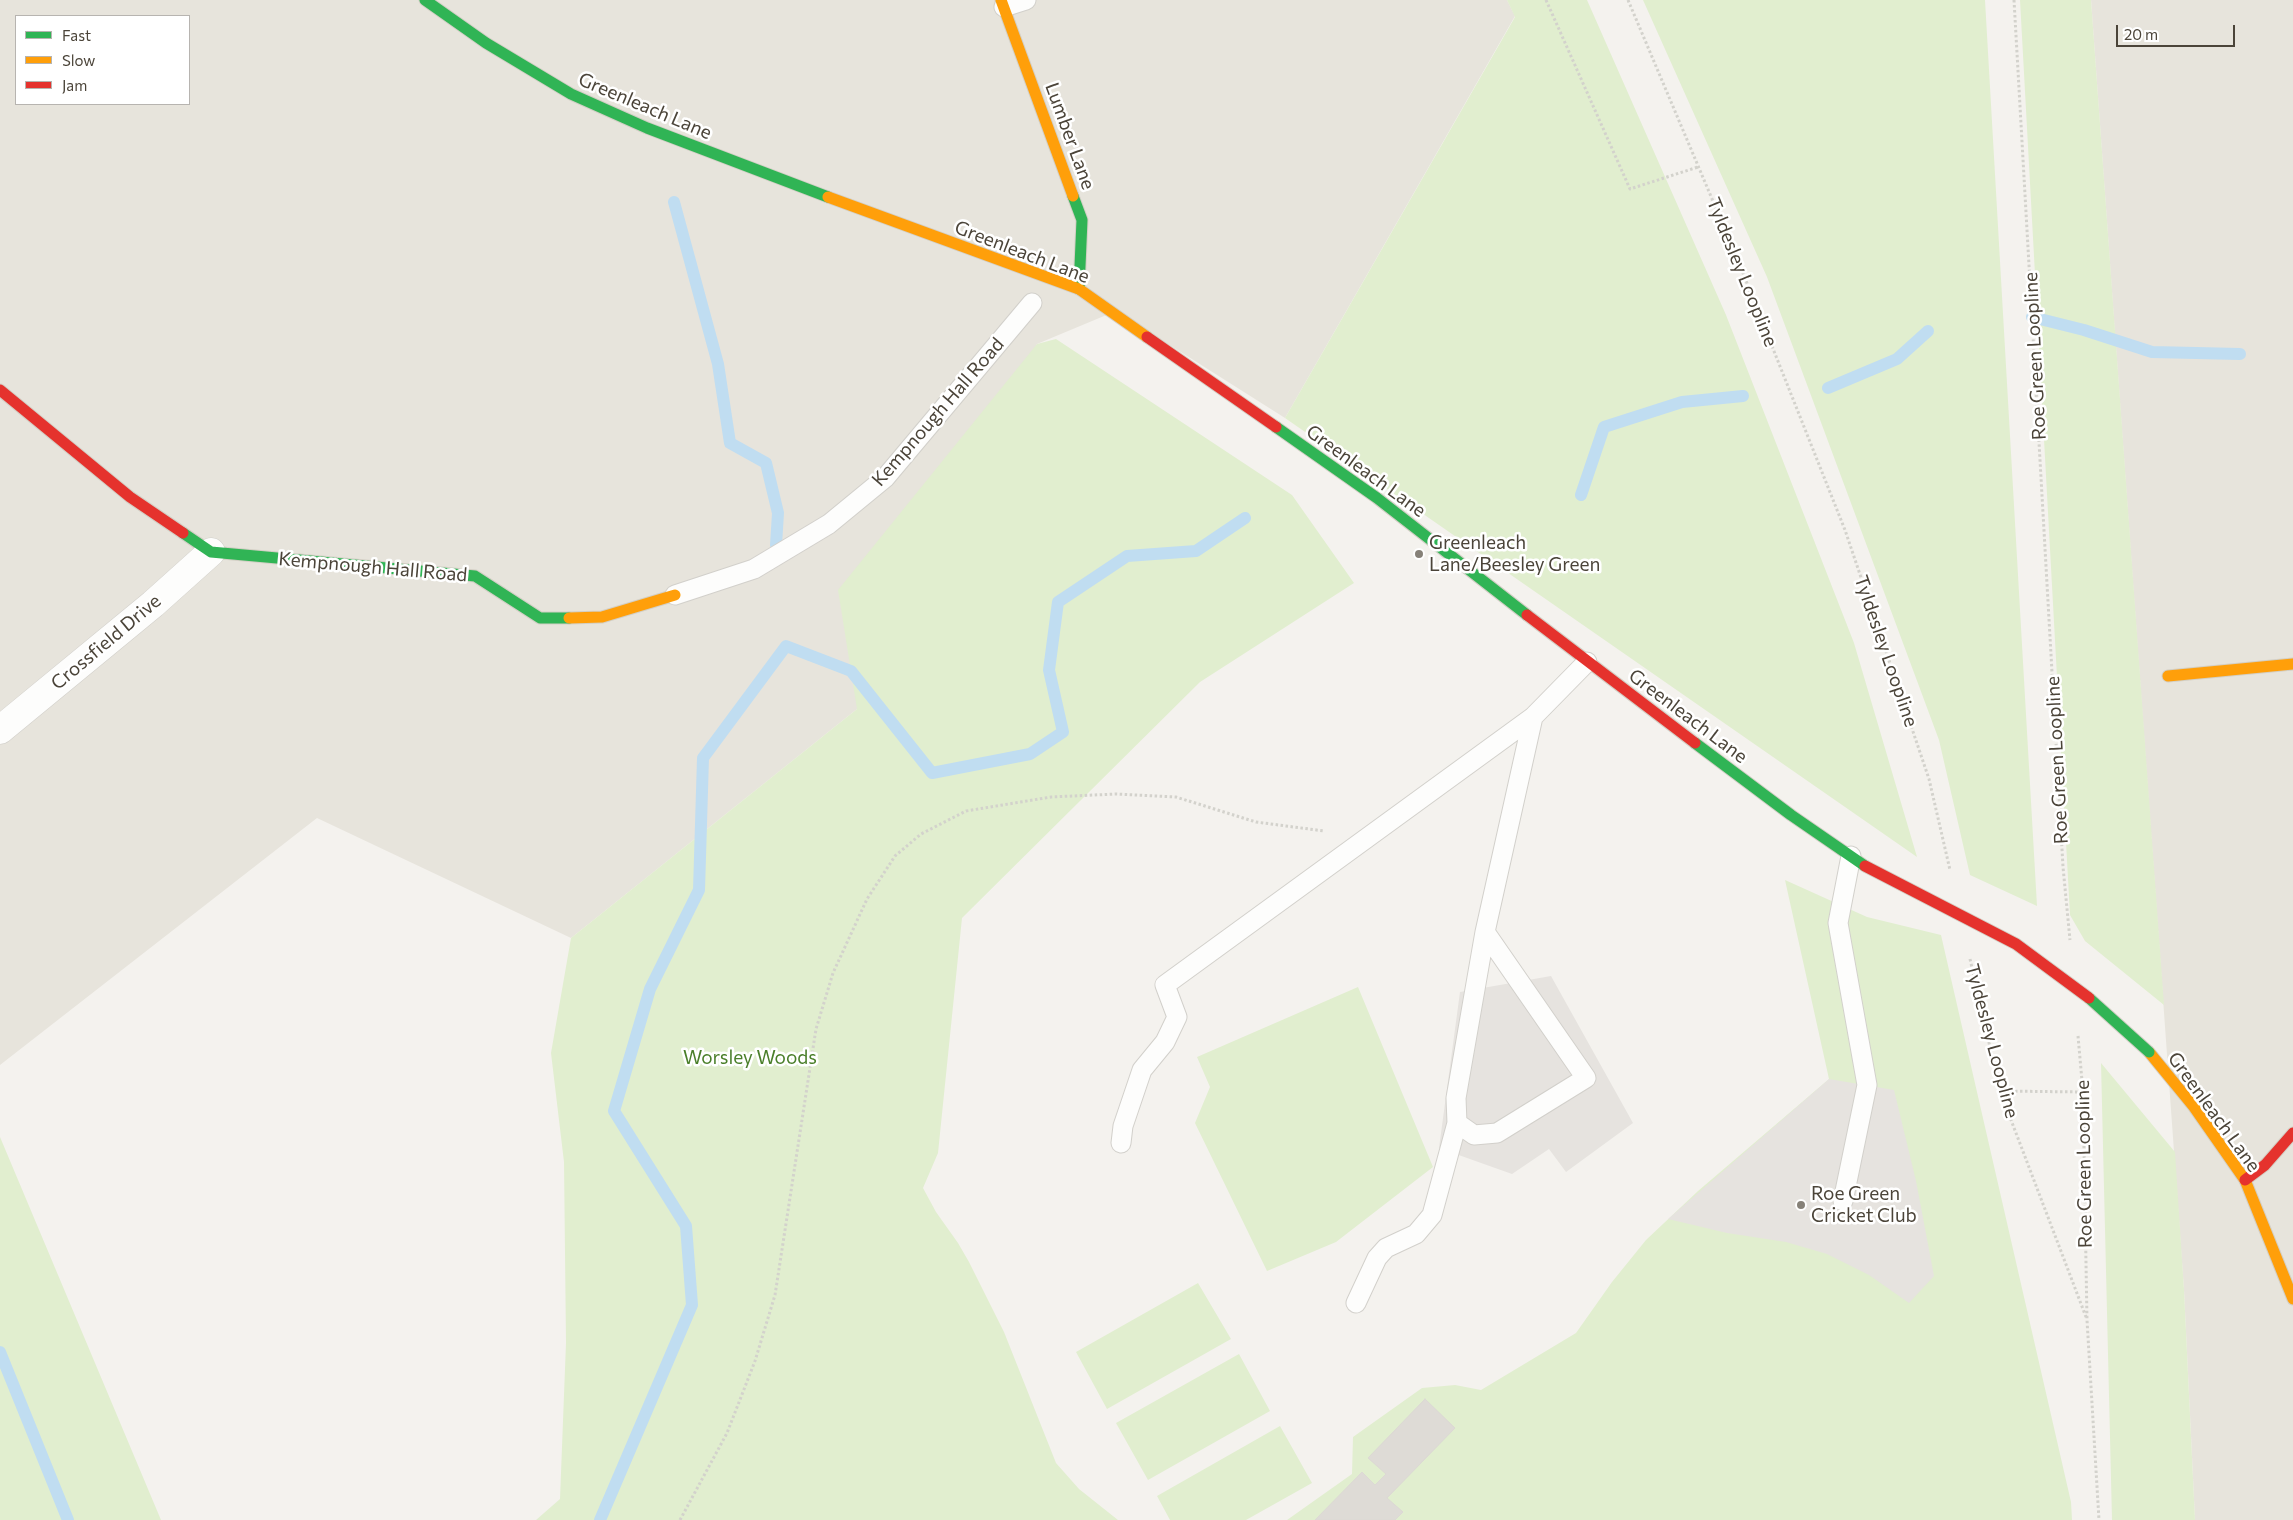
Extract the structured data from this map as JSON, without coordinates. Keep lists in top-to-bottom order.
{
  "streets": {
    "street": [
      "Greenleach Lane",
      "Lumber Lane",
      "Kempnough Hall Road",
      "Crossfield Drive"
    ],
    "path": ["Tyldesley Loopline", "Roe Green Loopline"]
  },
  "crossings": [
    ["Greenleach Lane", "Lumber Lane"],
    ["Tyldesley Loopline", "Roe Green Loopline"],
    ["Kempnough Hall Road", "Crossfield Drive"]
  ],
  "parks": ["Worsley Woods"],
  "places": ["Greenleach Lane/Beesley Green", "Roe Green Cricket Club"],
  "legend": ["Fast", "Slow", "Jam"],
  "scale_bar": "20 m"
}
